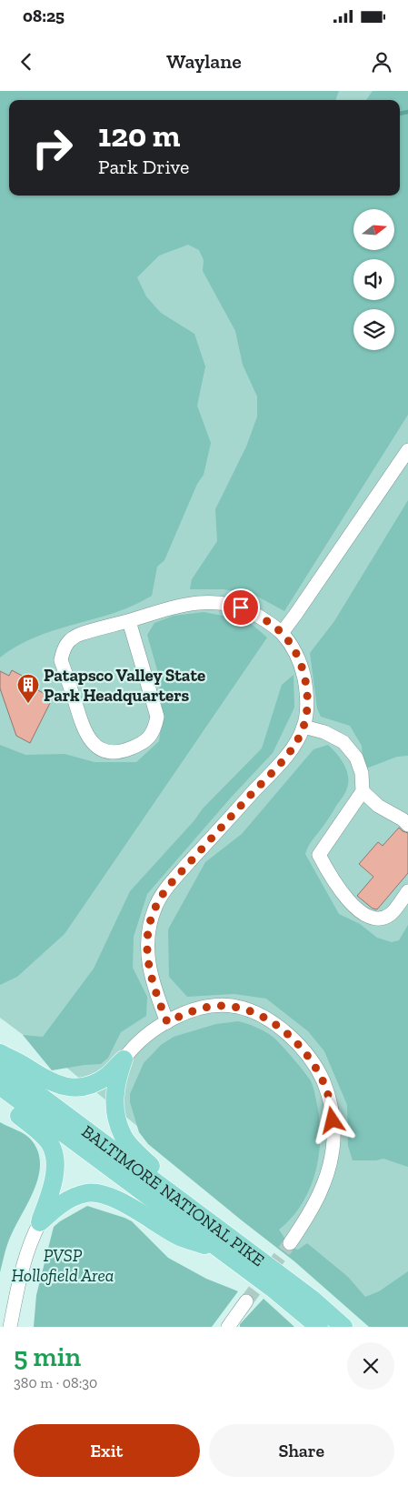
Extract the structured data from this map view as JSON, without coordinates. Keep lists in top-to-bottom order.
{
  "streets": {
    "main road": ["BALTIMORE NATIONAL PIKE"]
  },
  "parks": ["PVSP Hollofield Area"],
  "places": {
    "building": ["Patapsco Valley State Park Headquarters"]
  },
  "north": "right",
  "page": {
    "status": "08:25",
    "header": "Waylane",
    "turn": ["120 m", "Park Drive"],
    "heading": ["5 min", "380 m · 08:30"],
    "buttons": ["Exit", "Share"]
  }
}
